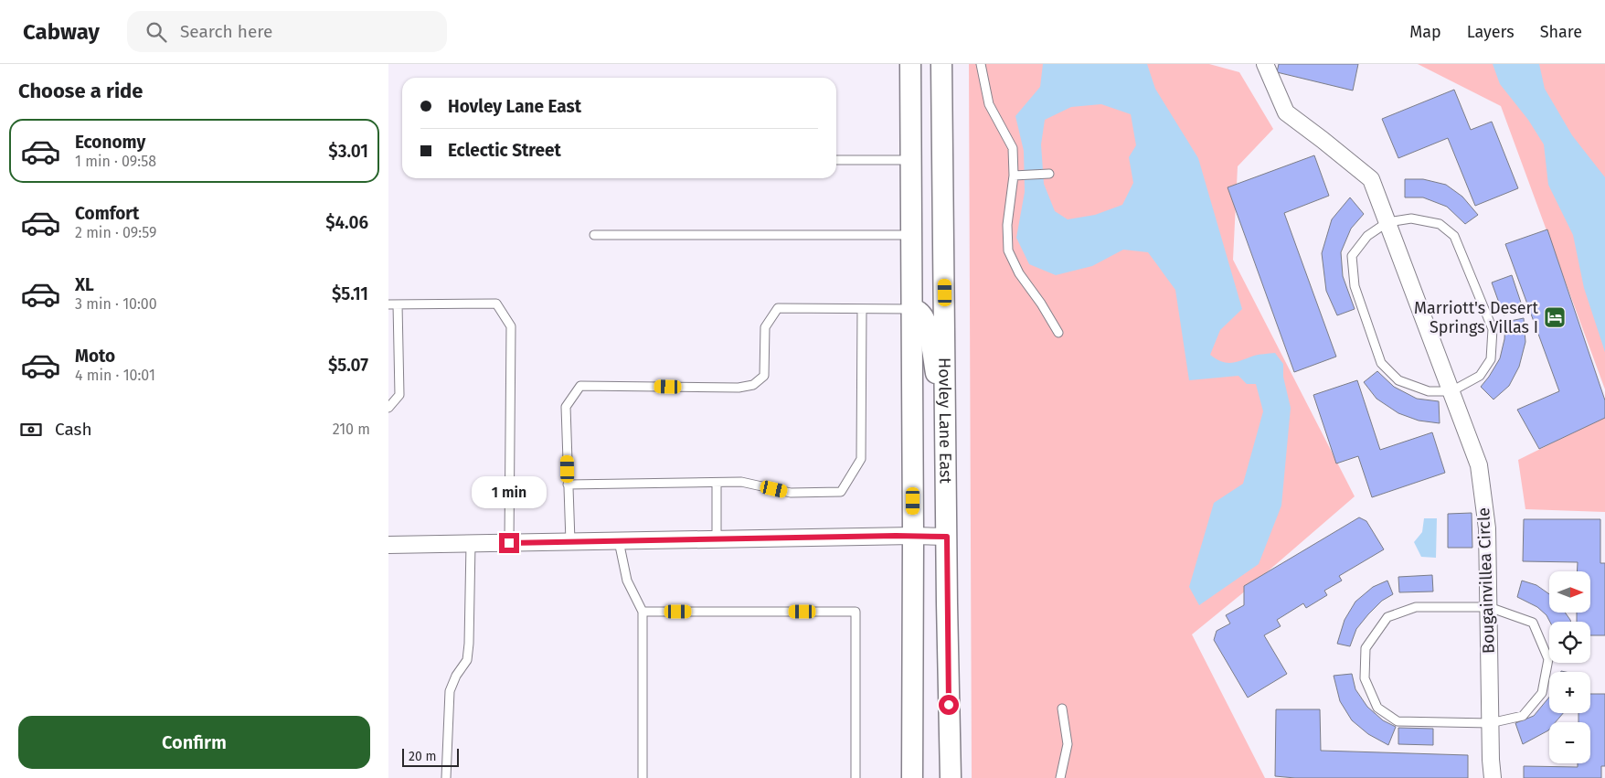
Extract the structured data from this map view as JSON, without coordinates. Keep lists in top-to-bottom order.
{
  "streets": {
    "street": ["Hovley Lane East", "Bougainvillea Circle"]
  },
  "places": {
    "hotel": ["Marriott's Desert Springs Villas I"]
  },
  "scale_bar": "20 m",
  "north": "right",
  "page": {
    "header": "Cabway",
    "search": "Search here",
    "nav": ["Map", "Layers", "Share"],
    "heading": "Choose a ride",
    "banner": ["Hovley Lane East", "Eclectic Street"],
    "list": [
      {
        "name": "Economy",
        "note": "1 min · 09:58",
        "value": "$3.01"
      },
      {
        "name": "Comfort",
        "note": "2 min · 09:59",
        "value": "$4.06"
      },
      {
        "name": "XL",
        "note": "3 min · 10:00",
        "value": "$5.11"
      },
      {
        "name": "Moto",
        "note": "4 min · 10:01",
        "value": "$5.07"
      }
    ],
    "pay": ["Cash", "210 m"],
    "bubble": "1 min",
    "map_buttons": ["+", "−"],
    "buttons": "Confirm",
    "scale": "20 m"
  }
}
